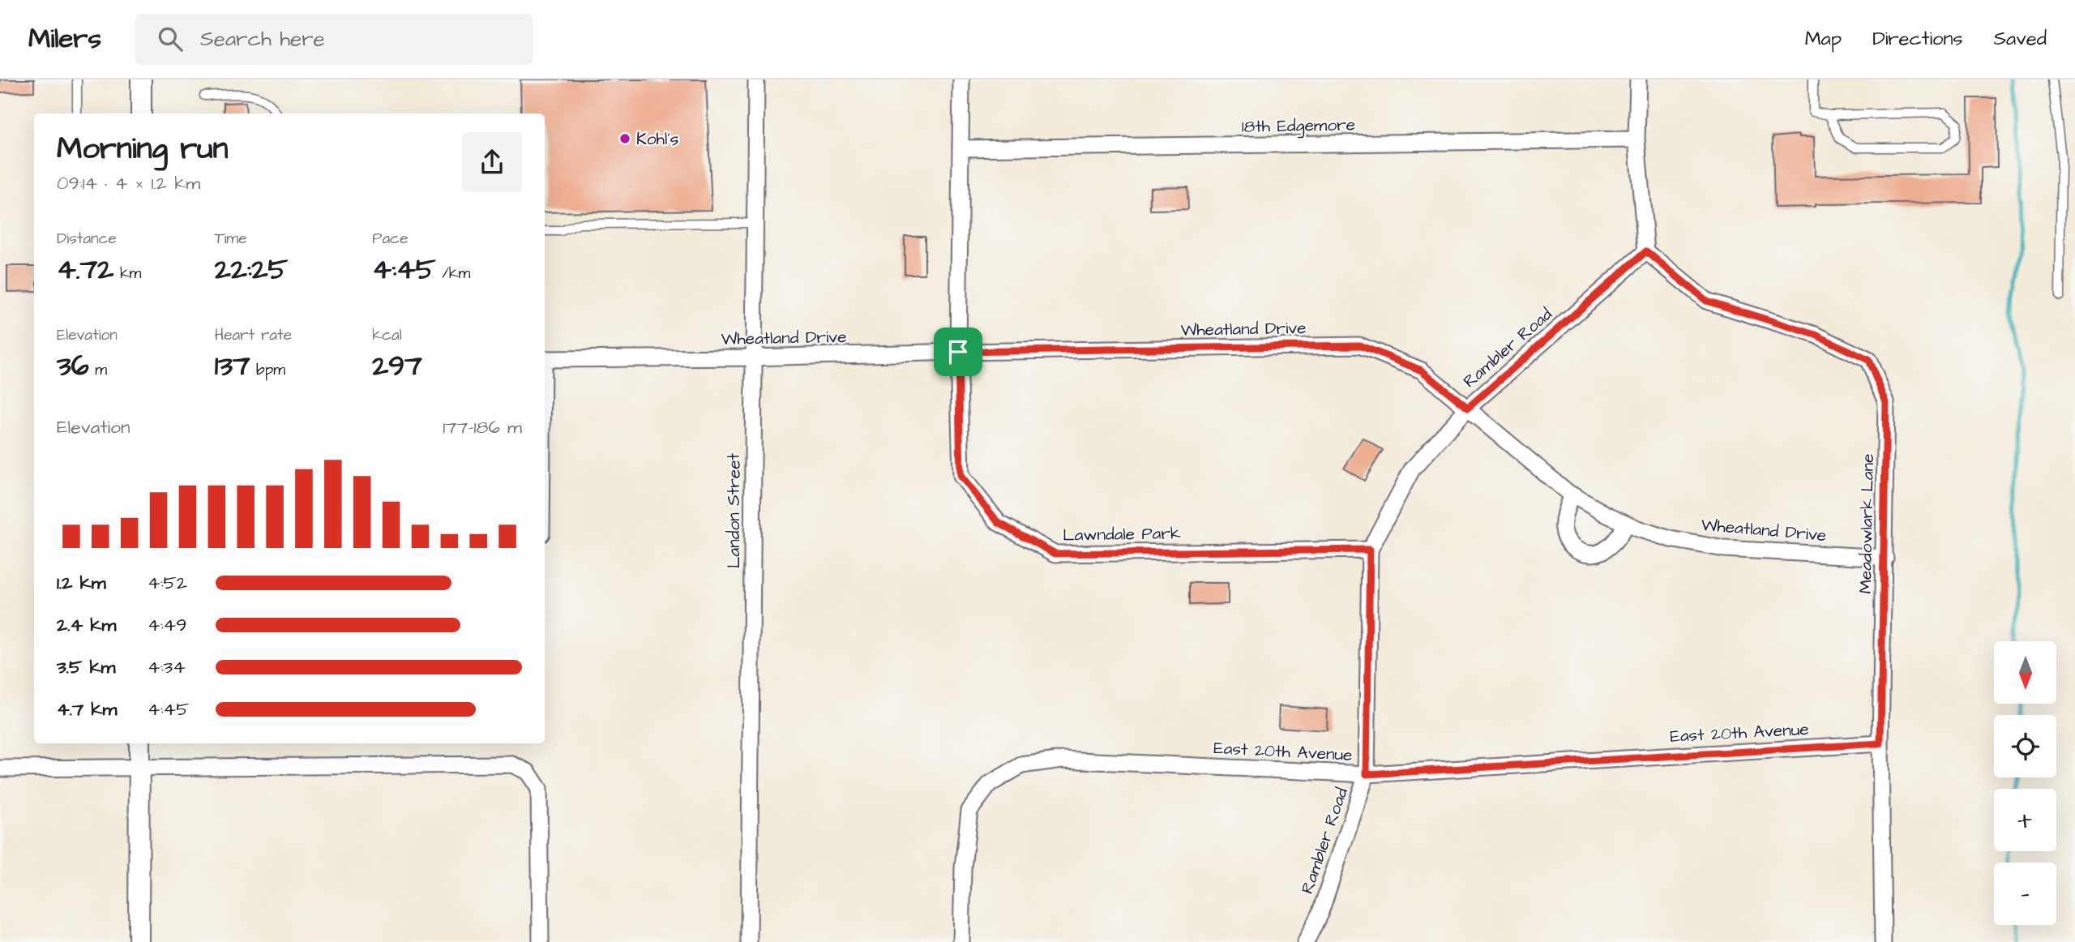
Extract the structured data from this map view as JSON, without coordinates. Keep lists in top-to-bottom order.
{
  "streets": {
    "street": [
      "18th Edgemore",
      "Wheatland Drive",
      "Rambler Road",
      "Landon Street",
      "Meadowlark Lane",
      "Lawndale Park",
      "East 20th Avenue"
    ]
  },
  "crossings": [
    ["18th Edgemore", "Lawndale Park"],
    ["Wheatland Drive", "Rambler Road"],
    ["Wheatland Drive", "Landon Street"],
    ["Wheatland Drive", "Meadowlark Lane"],
    ["Wheatland Drive", "Lawndale Park"],
    ["Rambler Road", "Meadowlark Lane"],
    ["Rambler Road", "Lawndale Park"],
    ["Rambler Road", "East 20th Avenue"],
    ["Meadowlark Lane", "East 20th Avenue"]
  ],
  "places": ["Kohl's"],
  "north": "bottom",
  "page": {
    "header": "Milers",
    "search": "Search here",
    "nav": ["Map", "Directions", "Saved"],
    "heading": ["Morning run", "09:14 · 4 × 1.2 km"],
    "stats": [
      ["Distance", "4.72 km"],
      ["Time", "22:25"],
      ["Pace", "4:45 /km"],
      ["Elevation", "36 m"],
      ["Heart rate", "137 bpm"],
      ["kcal", "297"]
    ],
    "chart": ["Elevation", "177–186 m"],
    "list": [
      {
        "name": "1.2 km",
        "note": "4:52"
      },
      {
        "name": "2.4 km",
        "note": "4:49"
      },
      {
        "name": "3.5 km",
        "note": "4:34"
      },
      {
        "name": "4.7 km",
        "note": "4:45"
      }
    ],
    "map_buttons": ["+", "−"]
  }
}
